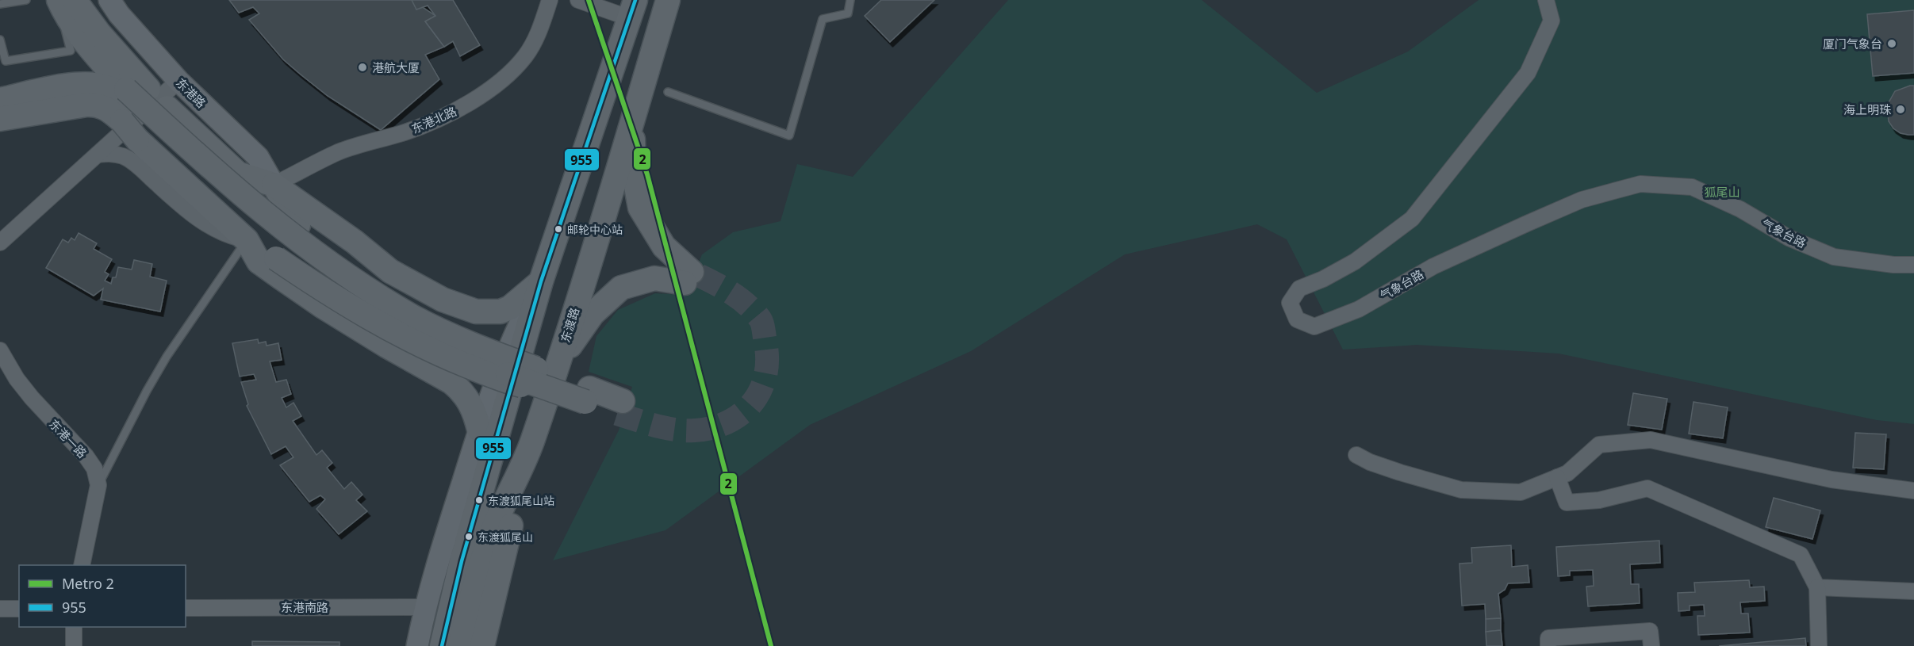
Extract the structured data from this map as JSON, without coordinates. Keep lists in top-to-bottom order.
{
  "streets": {
    "main road": ["东港路", "东渡路"],
    "street": [
      "东港北路",
      "气象台路",
      "东港一路",
      "东港南路"
    ]
  },
  "crossings": [
    ["东港路", "东港北路"]
  ],
  "parks": ["狐尾山"],
  "places": [
    "厦门气象台",
    "港航大厦",
    "海上明珠",
    "邮轮中心站",
    "东渡狐尾山站",
    "东渡狐尾山"
  ],
  "lines": ["metro line 2", "transit line 955"],
  "legend": ["Metro 2", "955"]
}
